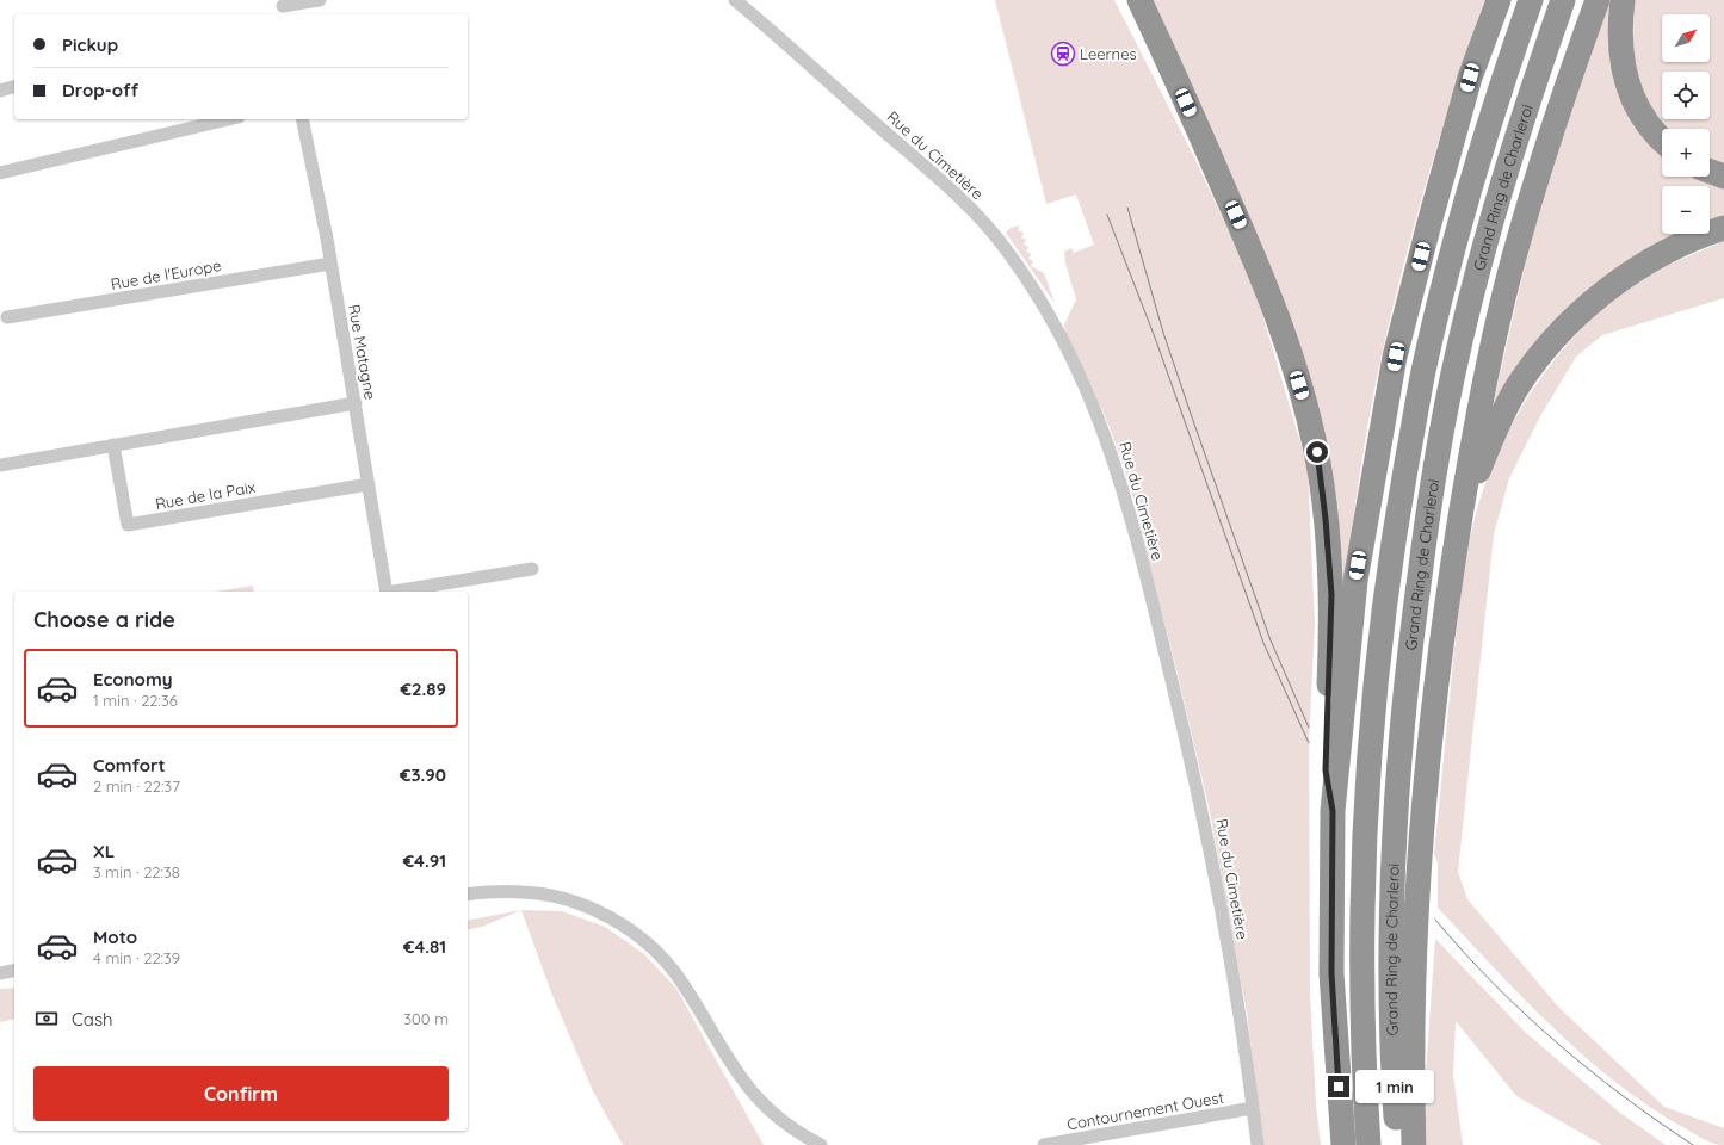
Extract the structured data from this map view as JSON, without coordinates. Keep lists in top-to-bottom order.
{
  "streets": {
    "highway": ["Grand Ring de Charleroi"],
    "street": [
      "Rue du Cimetière",
      "Rue de l'Europe",
      "Rue Matagne",
      "Rue de la Paix",
      "Contournement Ouest"
    ]
  },
  "crossings": [
    ["Rue du Cimetière", "Contournement Ouest"],
    ["Rue de l'Europe", "Rue Matagne"],
    ["Rue Matagne", "Rue de la Paix"]
  ],
  "places": {
    "station": ["Leernes"]
  },
  "north": "top right",
  "page": {
    "map_buttons": ["+", "−"],
    "banner": ["Pickup", "Drop-off"],
    "heading": "Choose a ride",
    "list": [
      {
        "name": "Economy",
        "note": "1 min · 22:36",
        "value": "€2.89"
      },
      {
        "name": "Comfort",
        "note": "2 min · 22:37",
        "value": "€3.90"
      },
      {
        "name": "XL",
        "note": "3 min · 22:38",
        "value": "€4.91"
      },
      {
        "name": "Moto",
        "note": "4 min · 22:39",
        "value": "€4.81"
      }
    ],
    "pay": ["Cash", "300 m"],
    "buttons": "Confirm",
    "bubble": "1 min"
  }
}
